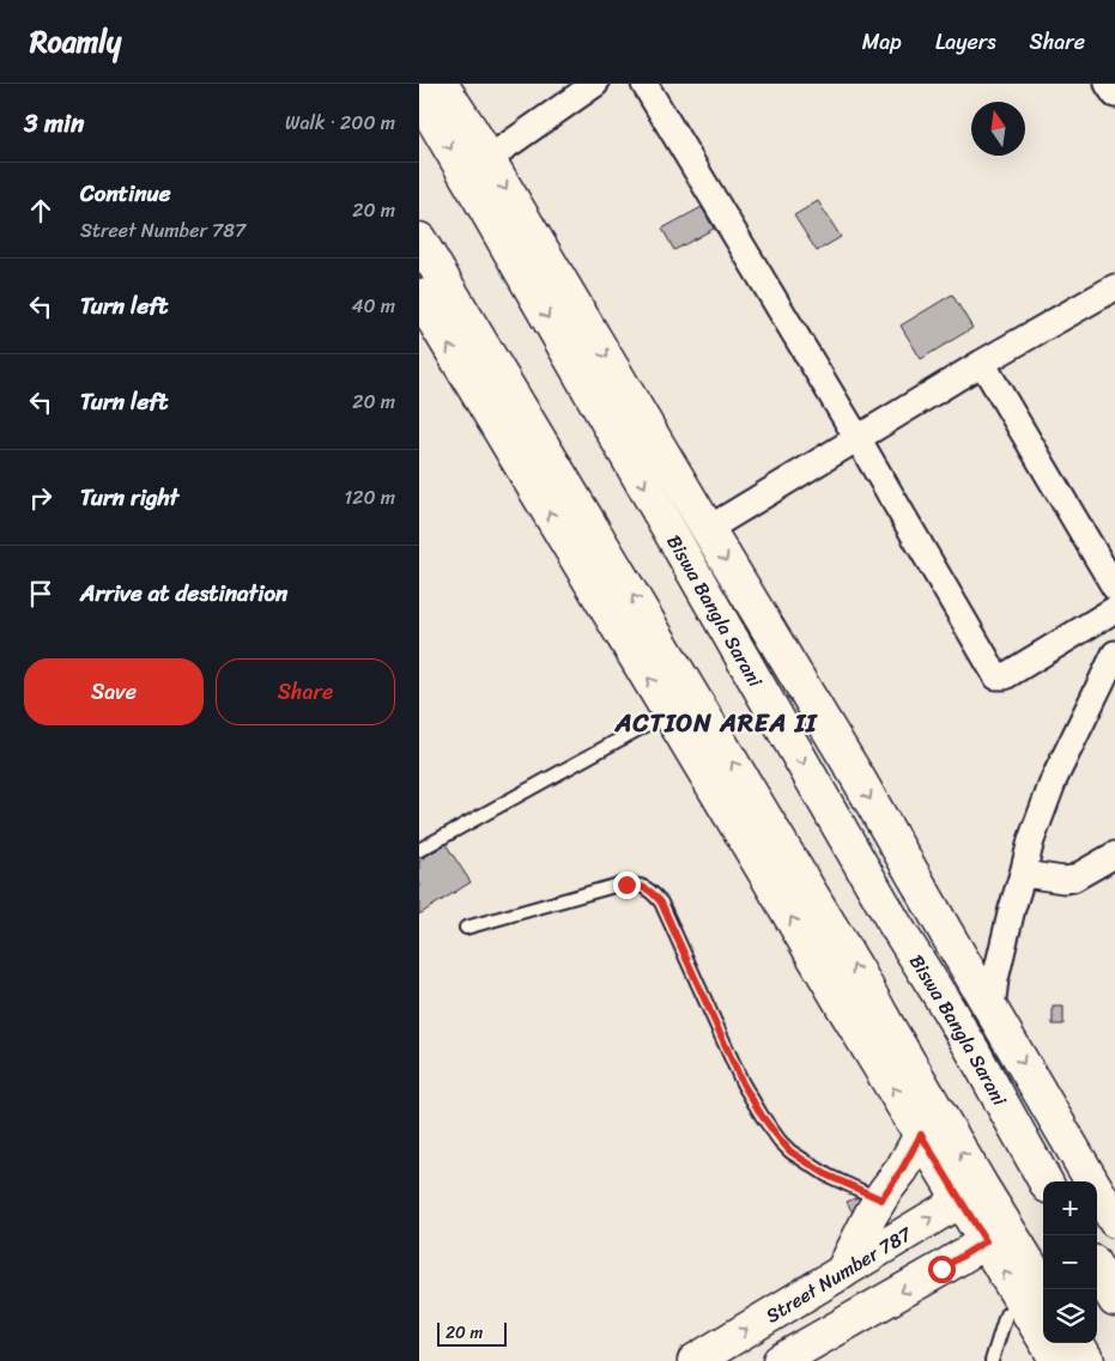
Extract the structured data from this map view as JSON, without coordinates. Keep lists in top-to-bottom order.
{
  "streets": {
    "street": ["Biswa Bangla Sarani", "Street Number 787"]
  },
  "districts": ["ACTION AREA II"],
  "scale_bar": "20 m",
  "north": "top",
  "page": {
    "header": "Roamly",
    "nav": ["Map", "Layers", "Share"],
    "heading": ["3 min", "Walk · 200 m"],
    "list": [
      ["Continue", "Street Number 787", "20 m"],
      ["Turn left", "40 m"],
      ["Turn left", "20 m"],
      ["Turn right", "120 m"],
      "Arrive at destination"
    ],
    "buttons": ["Save", "Share"],
    "map_buttons": ["+", "−"],
    "scale": "20 m"
  }
}
